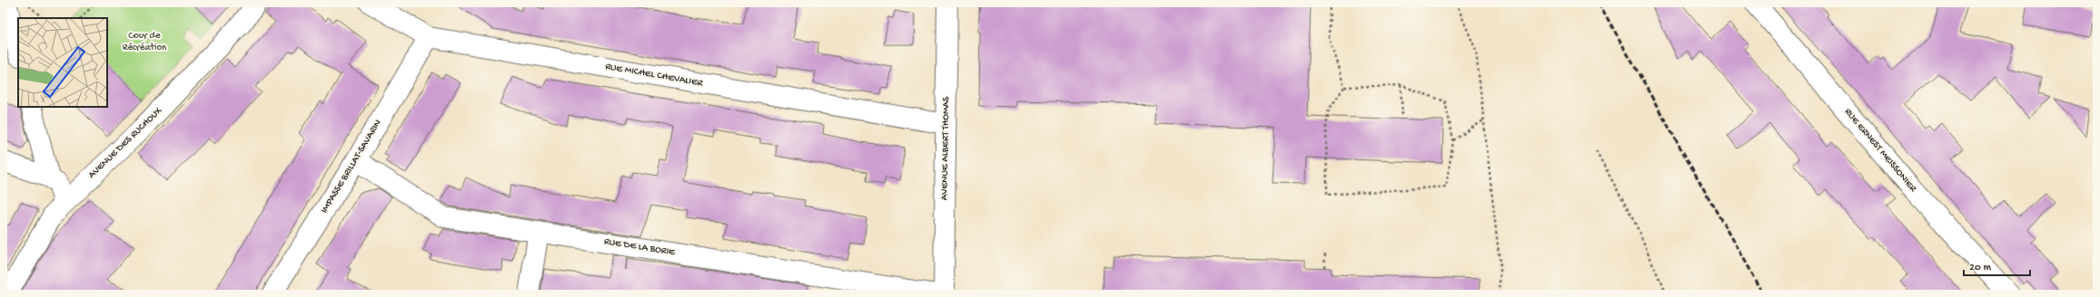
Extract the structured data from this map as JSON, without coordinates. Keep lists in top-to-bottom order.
{
  "streets": {
    "street": [
      "RUE MICHEL CHEVALIER",
      "AVENUE DES RUCHOUX",
      "AVENUE ALBERT THOMAS",
      "RUE ERNEST MEISSONIER",
      "IMPASSE BRILLAT-SAVARIN",
      "RUE DE LA BORIE"
    ]
  },
  "crossings": [
    ["RUE MICHEL CHEVALIER", "AVENUE ALBERT THOMAS"],
    ["RUE MICHEL CHEVALIER", "IMPASSE BRILLAT-SAVARIN"],
    ["IMPASSE BRILLAT-SAVARIN", "RUE DE LA BORIE"]
  ],
  "parks": ["Cour de Récréation"],
  "scale_bar": "20 m"
}
